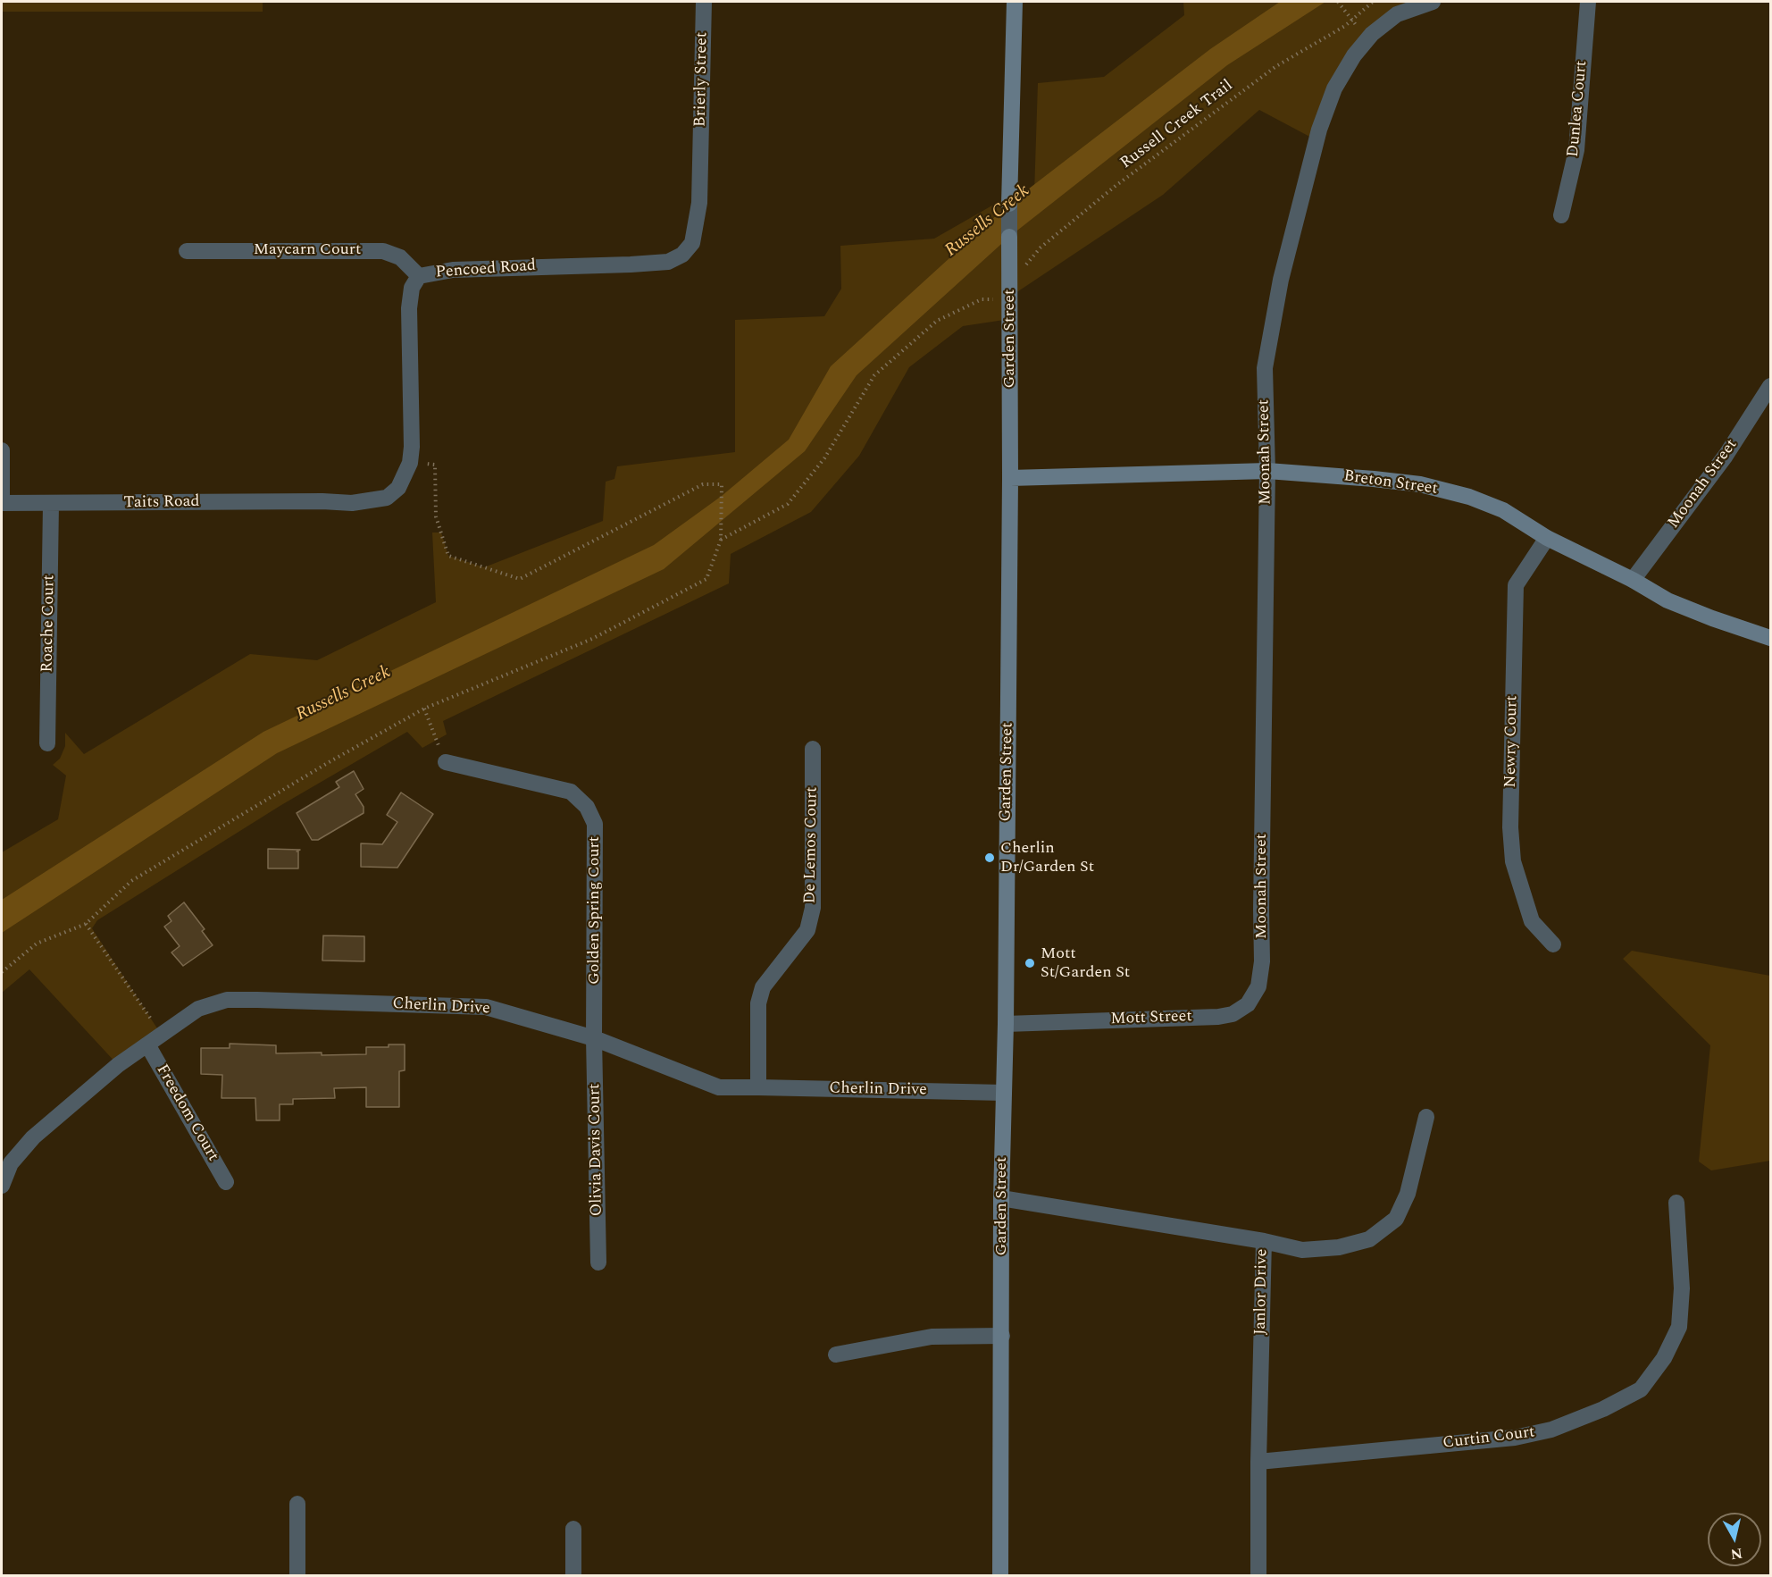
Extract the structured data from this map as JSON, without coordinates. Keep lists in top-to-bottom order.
{
  "streets": {
    "street": [
      "Brierly Street",
      "Dunlea Court",
      "Maycarn Court",
      "Pencoed Road",
      "Garden Street",
      "Moonah Street",
      "Breton Street",
      "Taits Road",
      "Roache Court",
      "Newry Court",
      "De Lemos Court",
      "Golden Spring Court",
      "Cherlin Drive",
      "Mott Street",
      "Freedom Court",
      "Olivia Davis Court",
      "Janlor Drive",
      "Curtin Court"
    ],
    "path": ["Russell Creek Trail"]
  },
  "crossings": [
    ["Brierly Street", "Pencoed Road"],
    ["Russell Creek Trail", "Garden Street"],
    ["Maycarn Court", "Pencoed Road"],
    ["Pencoed Road", "Taits Road"],
    ["Garden Street", "Breton Street"],
    ["Garden Street", "Cherlin Drive"],
    ["Garden Street", "Mott Street"],
    ["Garden Street", "Janlor Drive"],
    ["Moonah Street", "Breton Street"],
    ["Moonah Street", "Mott Street"],
    ["Breton Street", "Newry Court"],
    ["Taits Road", "Roache Court"],
    ["De Lemos Court", "Cherlin Drive"],
    ["Golden Spring Court", "Cherlin Drive"],
    ["Golden Spring Court", "Olivia Davis Court"],
    ["Cherlin Drive", "Freedom Court"],
    ["Cherlin Drive", "Olivia Davis Court"],
    ["Janlor Drive", "Curtin Court"]
  ],
  "water": ["Russells Creek"],
  "places": ["Cherlin Dr/Garden St", "Mott St/Garden St"],
  "north": "bottom"
}
